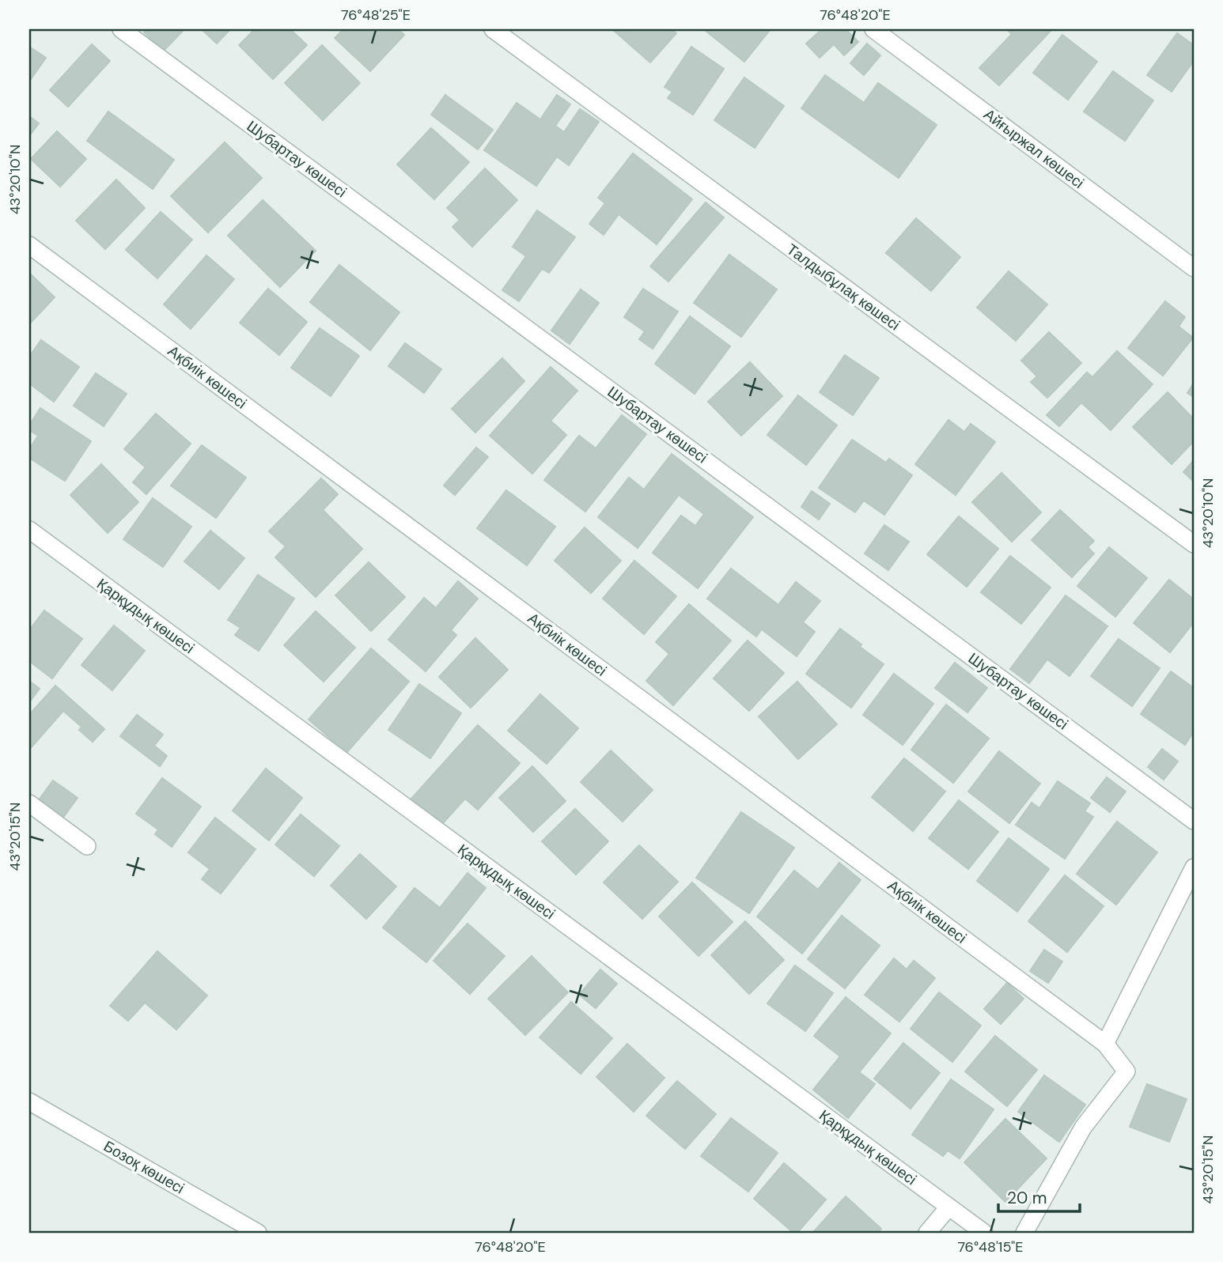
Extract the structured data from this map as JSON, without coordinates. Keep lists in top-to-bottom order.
{
  "streets": {
    "street": [
      "Айғыржал көшесі",
      "Шубартау көшесі",
      "Талдыбұлақ көшесі",
      "Ақбиік көшесі",
      "Қарқұдық көшесі",
      "Бозоқ көшесі"
    ]
  },
  "scale_bar": "20 m",
  "coordinates": [
    "76°48'25\"E",
    "76°48'20\"E",
    "43°20'10\"N",
    "43°20'15\"N",
    "76°48'15\"E"
  ]
}
